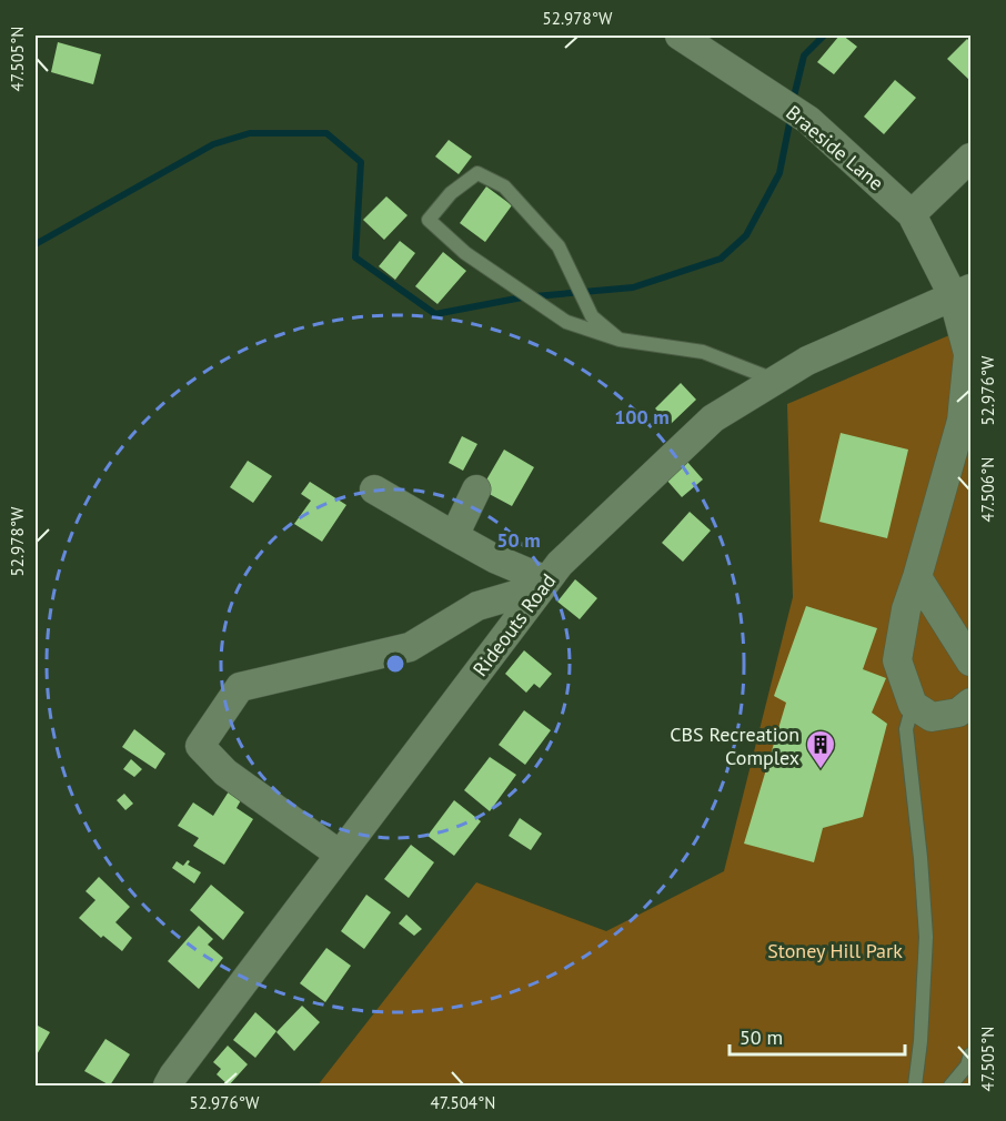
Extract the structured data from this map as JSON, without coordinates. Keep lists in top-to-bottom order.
{
  "streets": {
    "street": ["Braeside Lane", "Rideouts Road"]
  },
  "crossings": [
    ["Braeside Lane", "Rideouts Road"]
  ],
  "parks": ["Stoney Hill Park"],
  "places": {
    "building": ["CBS Recreation Complex"]
  },
  "scale_bar": "50 m",
  "coordinates": [
    "52.978°W",
    "47.505°N",
    "52.976°W",
    "47.506°N",
    "47.504°N"
  ],
  "rings": ["100 m", "50 m"]
}
